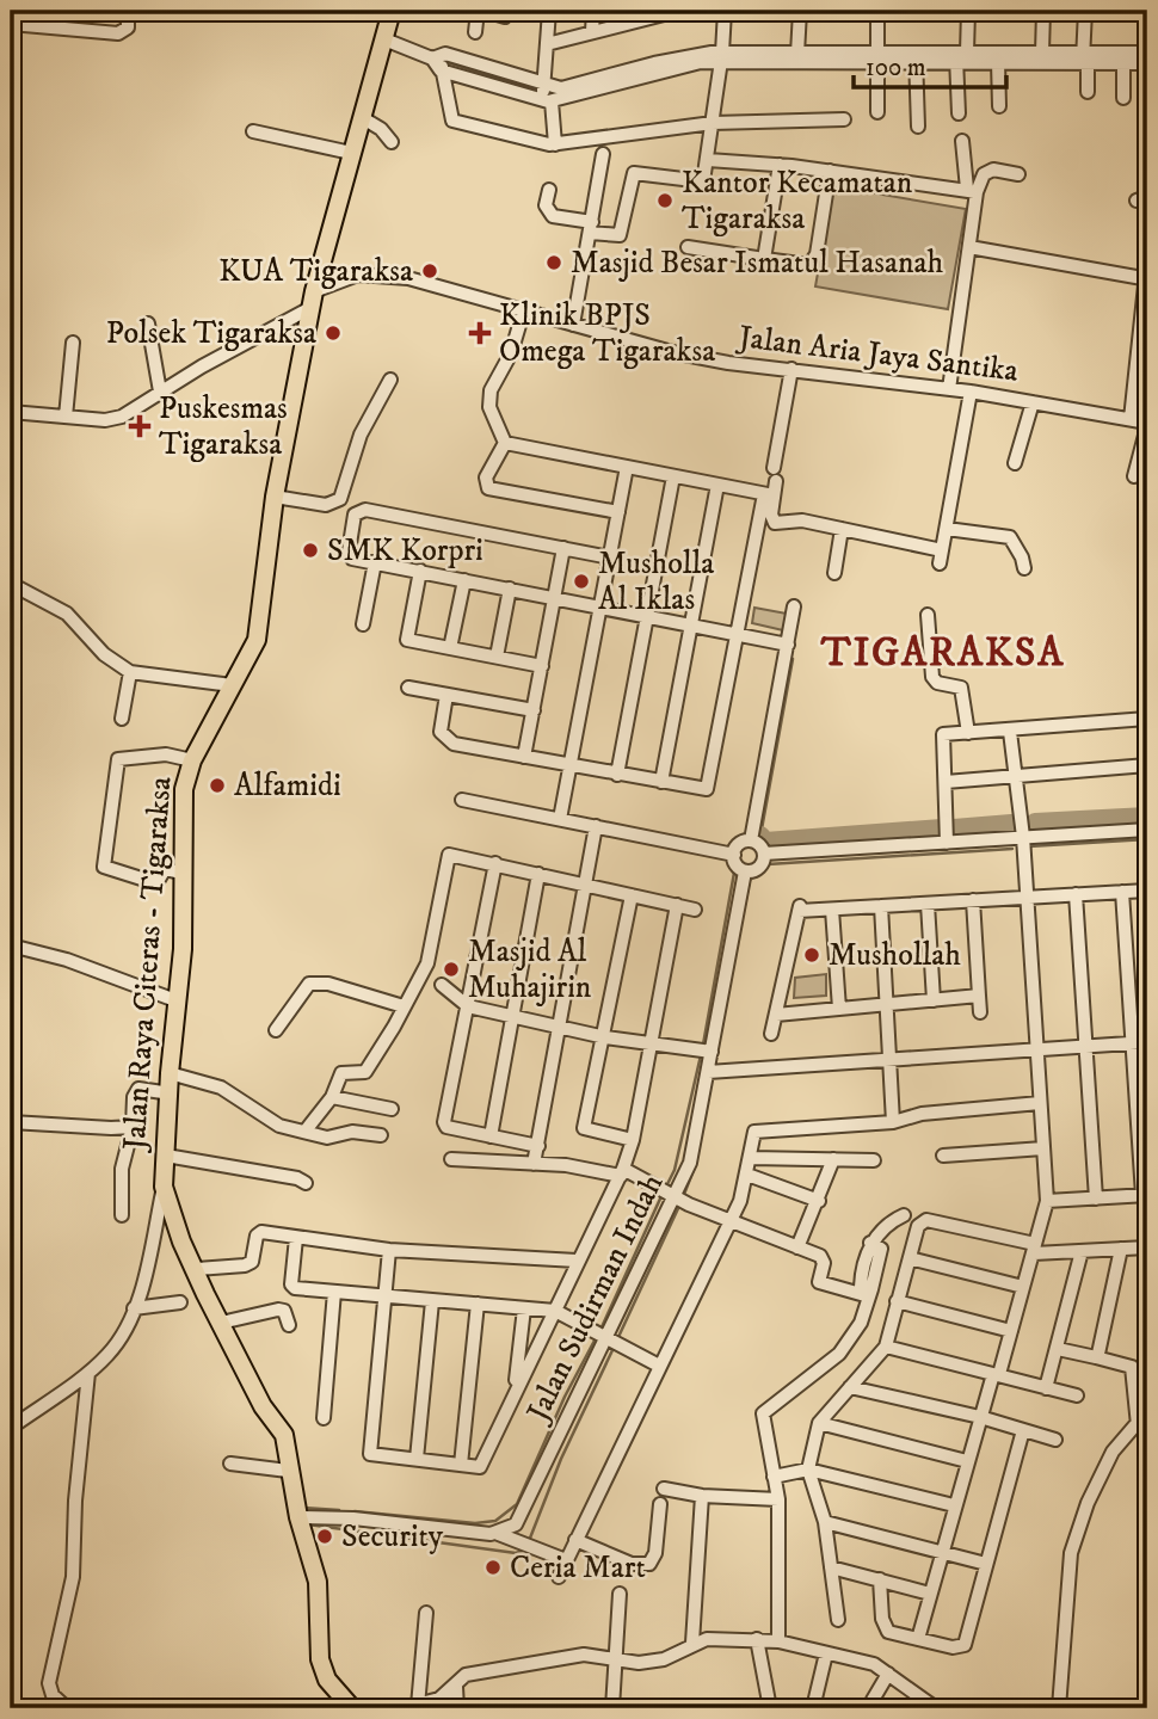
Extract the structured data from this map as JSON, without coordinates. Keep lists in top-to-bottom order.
{
  "streets": {
    "main road": ["Jalan Raya Citeras - Tigaraksa"],
    "street": ["Jalan Aria Jaya Santika", "Jalan Sudirman Indah"]
  },
  "crossings": [
    ["Jalan Aria Jaya Santika", "Jalan Raya Citeras - Tigaraksa"]
  ],
  "districts": ["TIGARAKSA"],
  "places": {
    "other": [
      "Kantor Kecamatan Tigaraksa",
      "Masjid Besar Ismatul Hasanah",
      "KUA Tigaraksa",
      "Polsek Tigaraksa",
      "SMK Korpri",
      "Musholla Al Iklas",
      "Alfamidi",
      "Mushollah",
      "Masjid Al Muhajirin",
      "Security",
      "Ceria Mart"
    ],
    "health": ["Klinik BPJS Omega Tigaraksa", "Puskesmas Tigaraksa"]
  },
  "scale_bar": "100 m"
}
